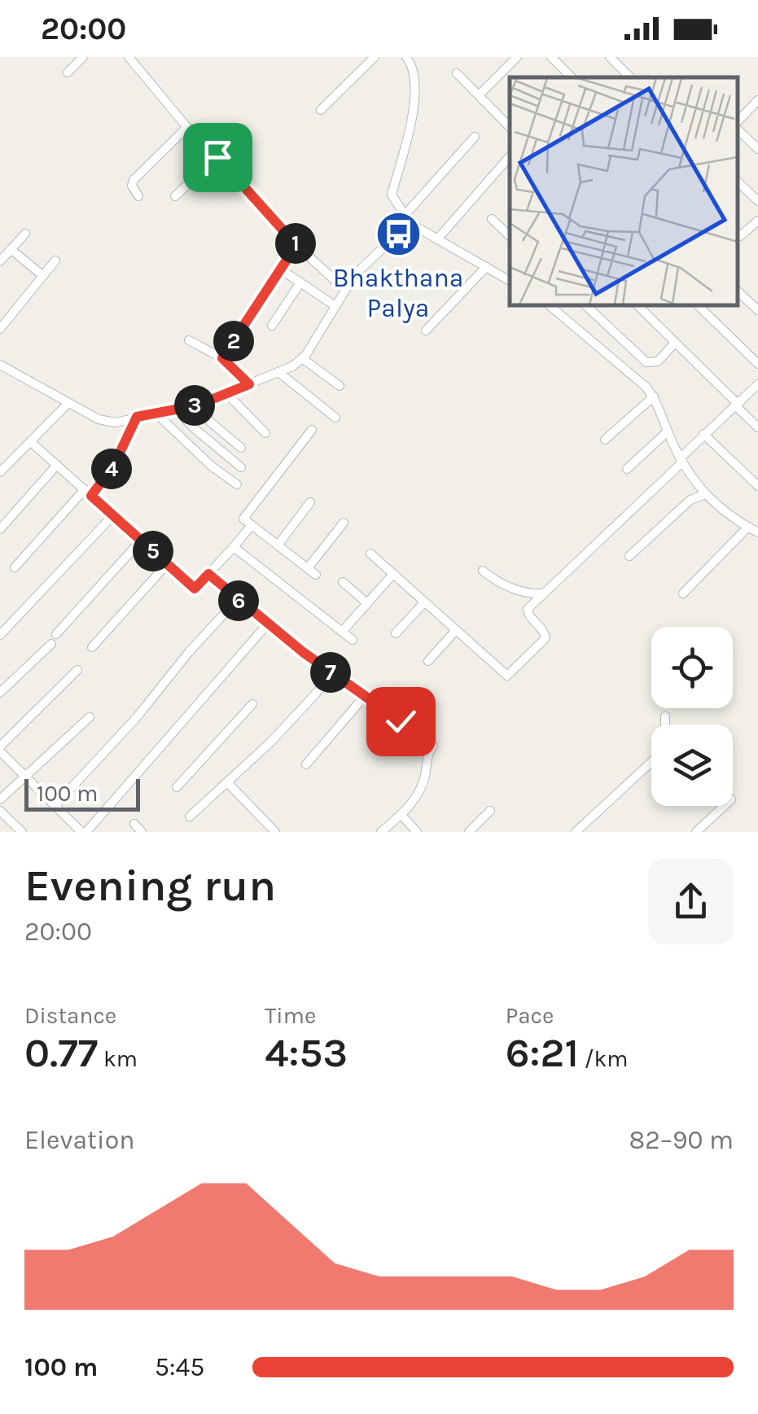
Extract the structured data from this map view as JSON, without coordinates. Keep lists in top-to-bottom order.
{
  "places": {
    "bus stop": ["Bhakthana Palya"]
  },
  "scale_bar": "100 m",
  "page": {
    "status": "20:00",
    "pins": [
      "1",
      "2",
      "3",
      "4",
      "5",
      "6",
      "7"
    ],
    "scale": "100 m",
    "heading": ["Evening run", "20:00"],
    "stats": [
      ["Distance", "0.77 km"],
      ["Time", "4:53"],
      ["Pace", "6:21 /km"]
    ],
    "chart": ["Elevation", "82–90 m"],
    "list": [
      {
        "name": "100 m",
        "note": "5:45"
      }
    ]
  }
}
